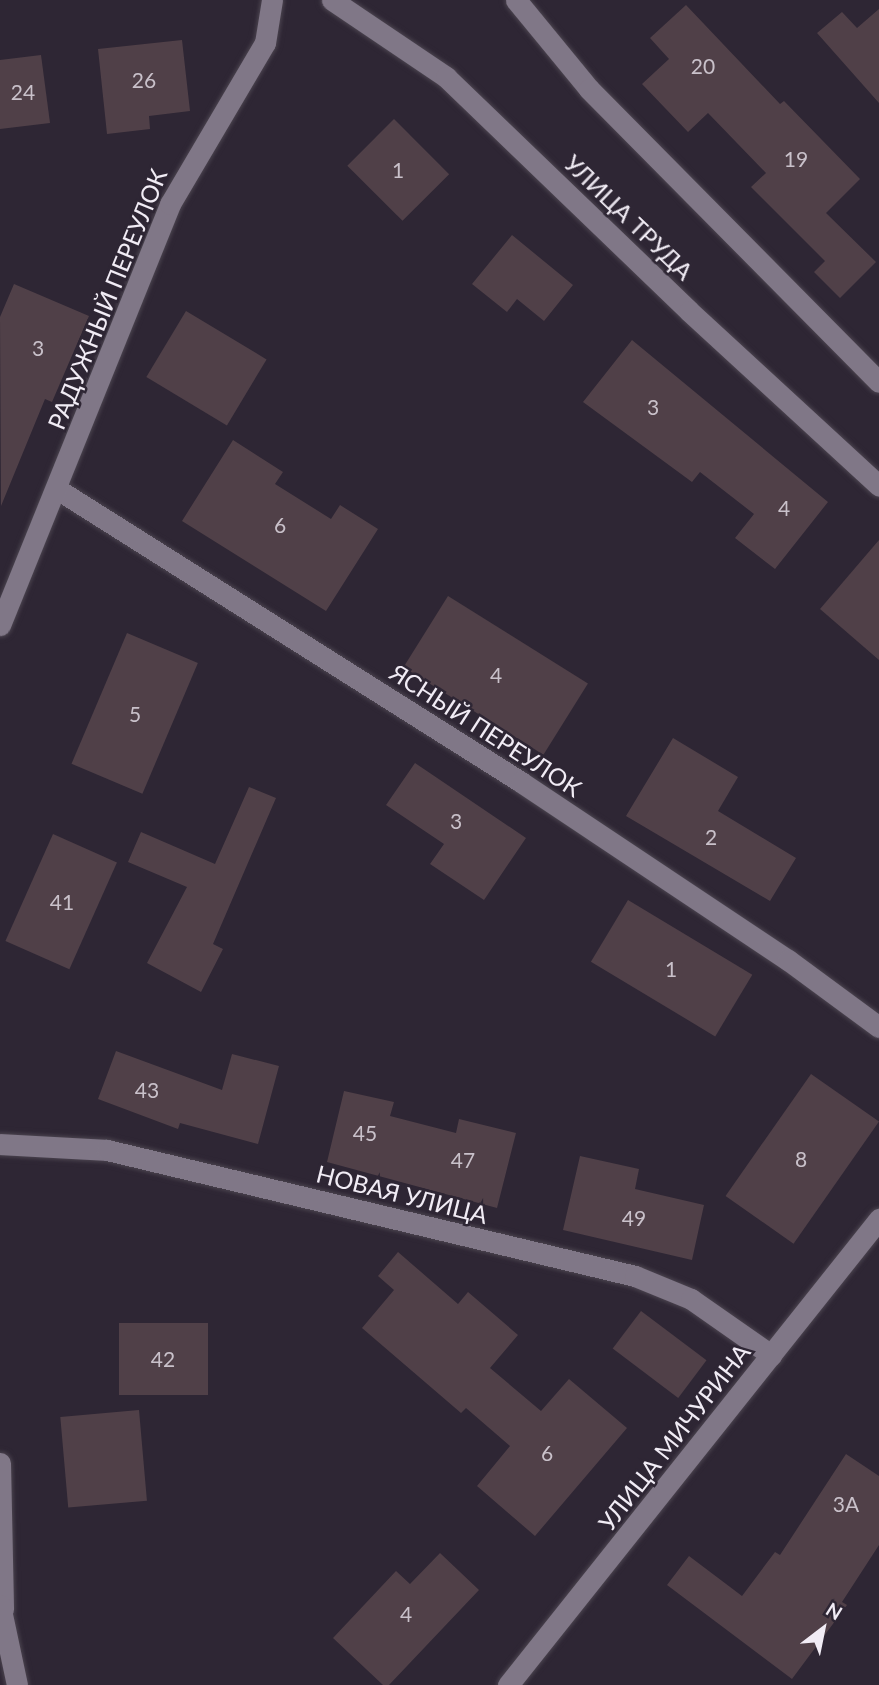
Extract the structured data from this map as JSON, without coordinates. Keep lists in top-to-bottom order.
{
  "streets": {
    "street": [
      "УЛИЦА ТРУДА",
      "РАДУЖНЫЙ ПЕРЕУЛОК",
      "ЯСНЫЙ ПЕРЕУЛОК",
      "НОВАЯ УЛИЦА",
      "УЛИЦА МИЧУРИНА"
    ]
  },
  "crossings": [
    ["РАДУЖНЫЙ ПЕРЕУЛОК", "ЯСНЫЙ ПЕРЕУЛОК"],
    ["НОВАЯ УЛИЦА", "УЛИЦА МИЧУРИНА"]
  ],
  "house_numbers": [
    "20",
    "26",
    "24",
    "19",
    "1",
    "3",
    "3",
    "4",
    "6",
    "4",
    "5",
    "3",
    "2",
    "41",
    "1",
    "43",
    "45",
    "8",
    "47",
    "49",
    "42",
    "6",
    "3А",
    "4"
  ],
  "north": "top right"
}
